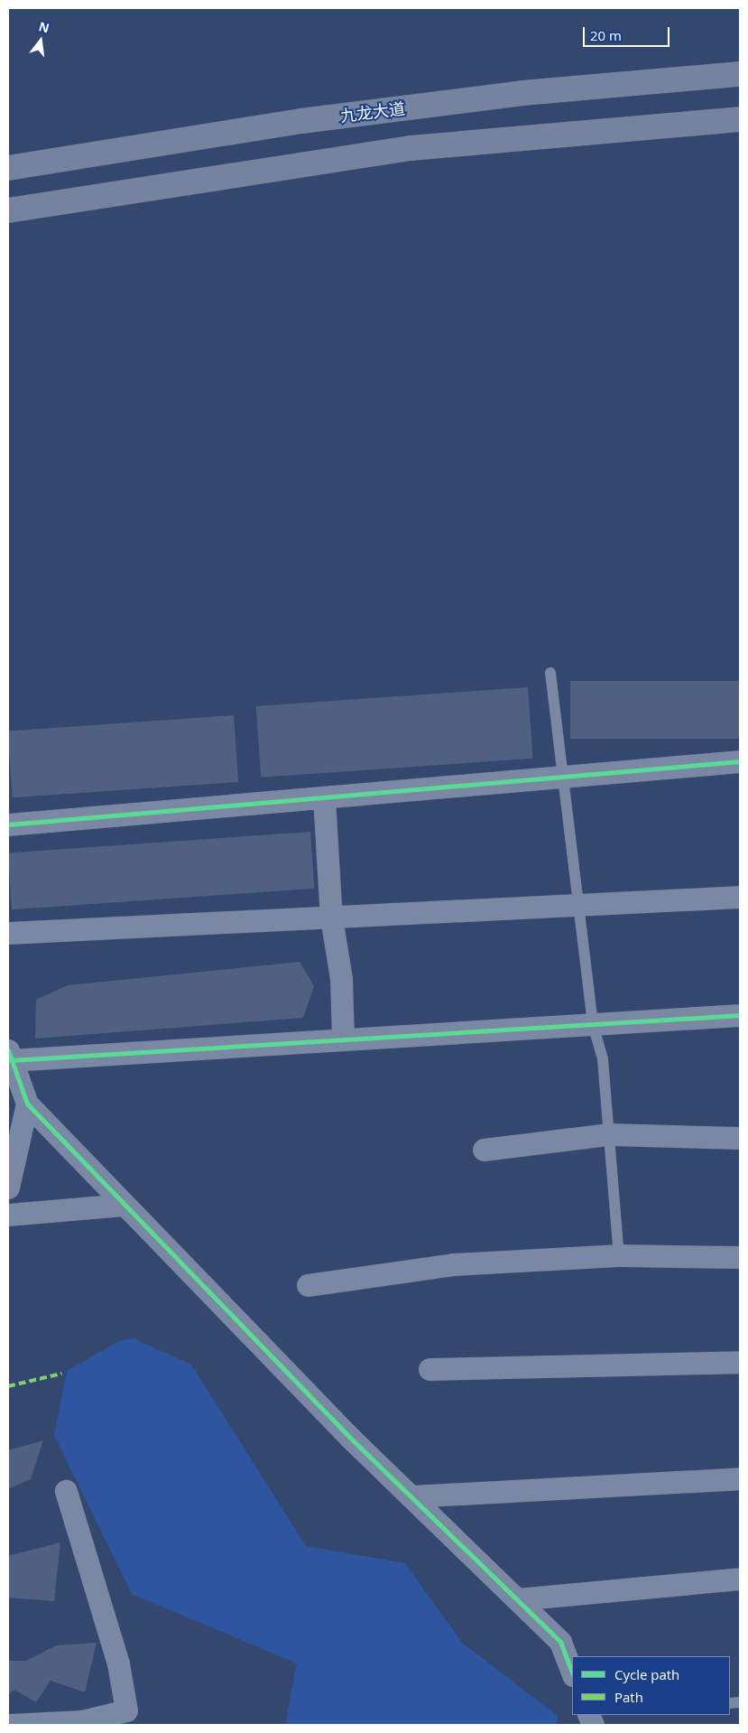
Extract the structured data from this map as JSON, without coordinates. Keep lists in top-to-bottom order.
{
  "streets": {
    "main road": ["九龙大道"]
  },
  "legend": ["Cycle path", "Path"],
  "scale_bar": "20 m",
  "north": "top"
}
